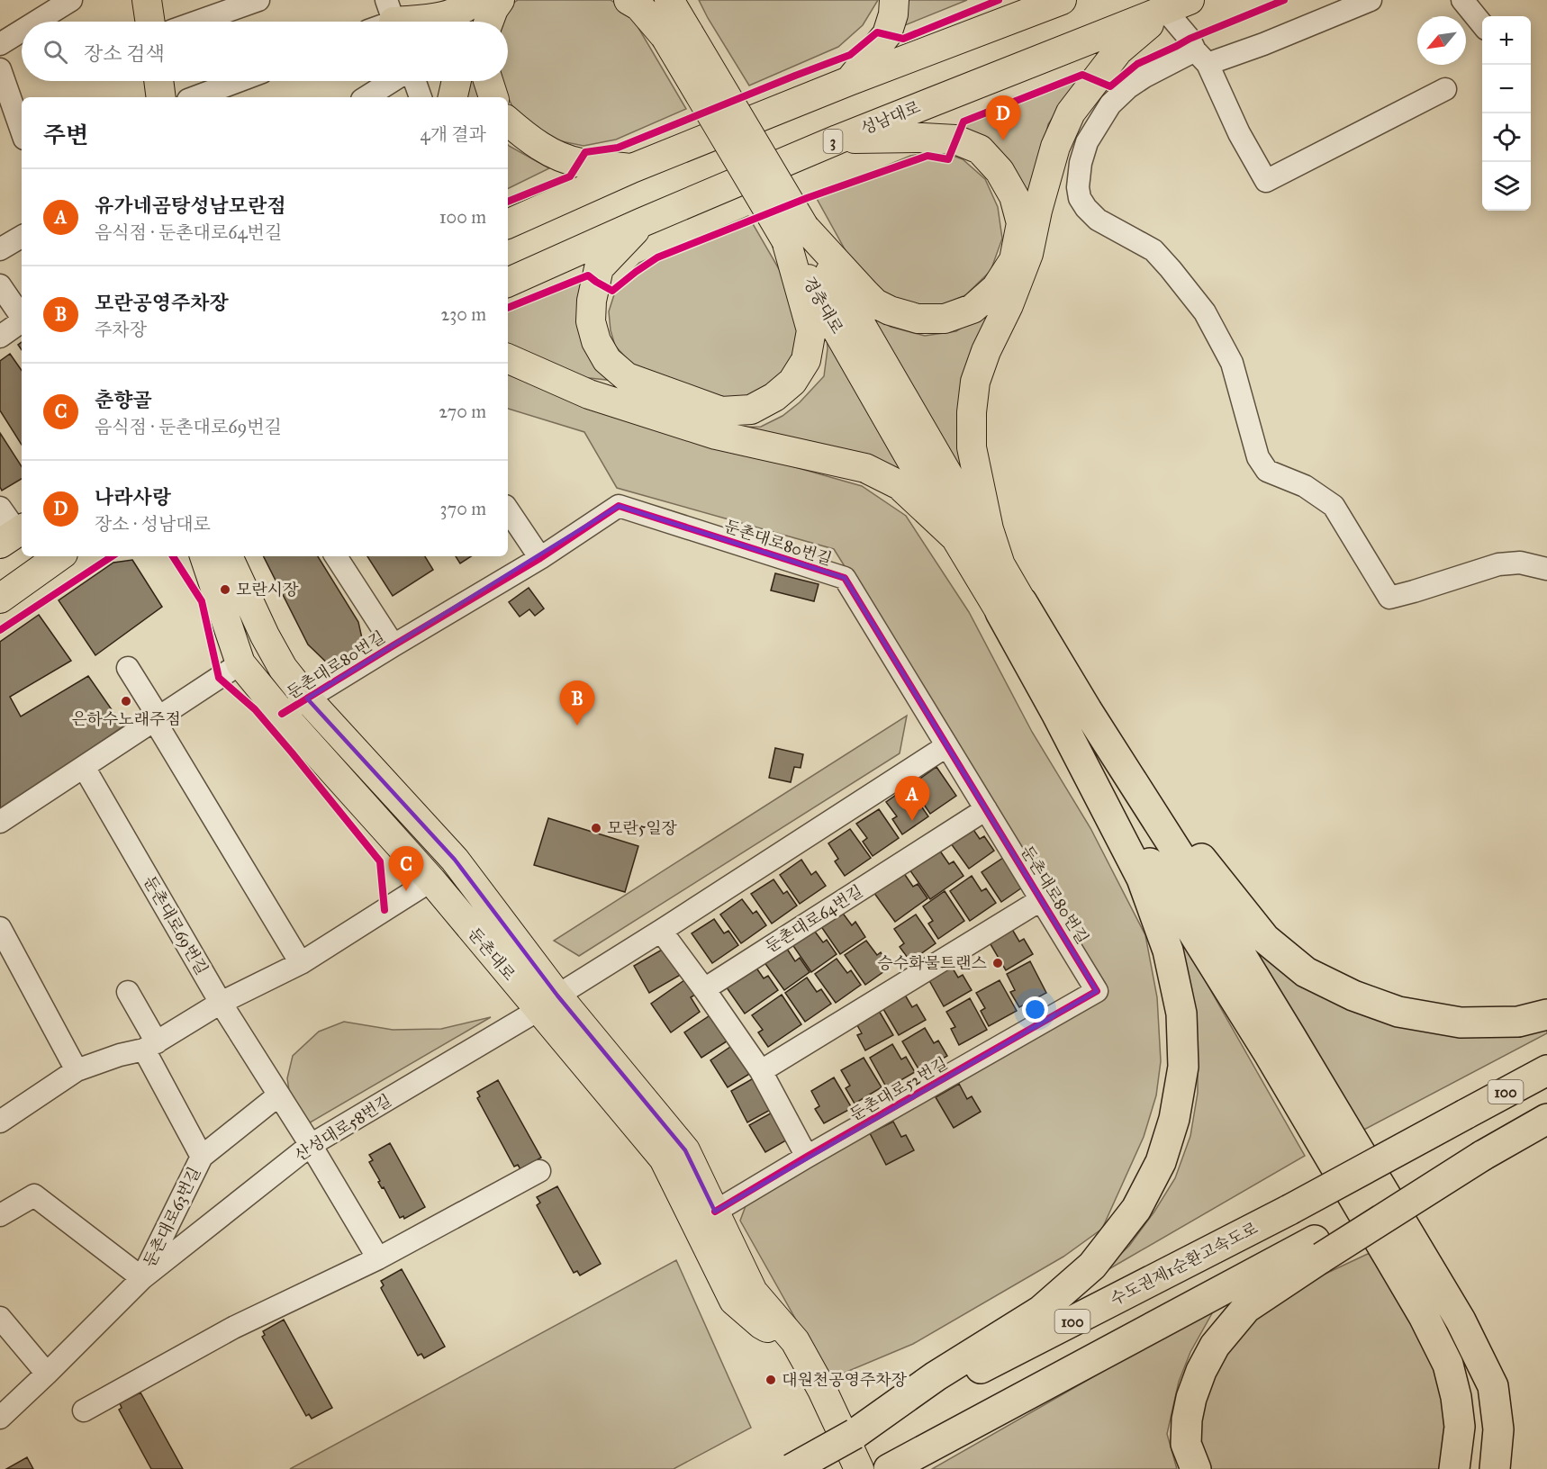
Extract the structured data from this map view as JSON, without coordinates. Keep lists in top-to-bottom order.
{
  "streets": {
    "highway": ["100", "수도권제1순환고속도로"],
    "main road": [
      "성남대로",
      "3",
      "경충대로",
      "둔촌대로"
    ],
    "street": [
      "둔촌대로80번길",
      "둔촌대로64번길",
      "둔촌대로69번길",
      "둔촌대로52번길",
      "산성대로58번길",
      "둔촌대로63번길"
    ]
  },
  "crossings": [
    ["둔촌대로80번길", "둔촌대로64번길"],
    ["둔촌대로80번길", "둔촌대로"],
    ["둔촌대로80번길", "둔촌대로52번길"],
    ["둔촌대로", "둔촌대로52번길"],
    ["둔촌대로", "산성대로58번길"],
    ["산성대로58번길", "둔촌대로63번길"]
  ],
  "places": [
    "모란시장",
    "은하수노래주점",
    "모란5일장",
    "승수화물트랜스",
    "대원천공영주차장"
  ],
  "north": "bottom left",
  "page": {
    "map_buttons": ["+", "−"],
    "search": "장소 검색",
    "pins": [
      "D",
      "B",
      "A",
      "C"
    ],
    "heading": ["주변", "4개 결과"],
    "list": [
      {
        "mark": "A",
        "name": "유가네곰탕성남모란점",
        "note": "음식점 · 둔촌대로64번길",
        "value": "100 m"
      },
      {
        "mark": "B",
        "name": "모란공영주차장",
        "note": "주차장",
        "value": "230 m"
      },
      {
        "mark": "C",
        "name": "춘향골",
        "note": "음식점 · 둔촌대로69번길",
        "value": "270 m"
      },
      {
        "mark": "D",
        "name": "나라사랑",
        "note": "장소 · 성남대로",
        "value": "370 m"
      }
    ]
  }
}
